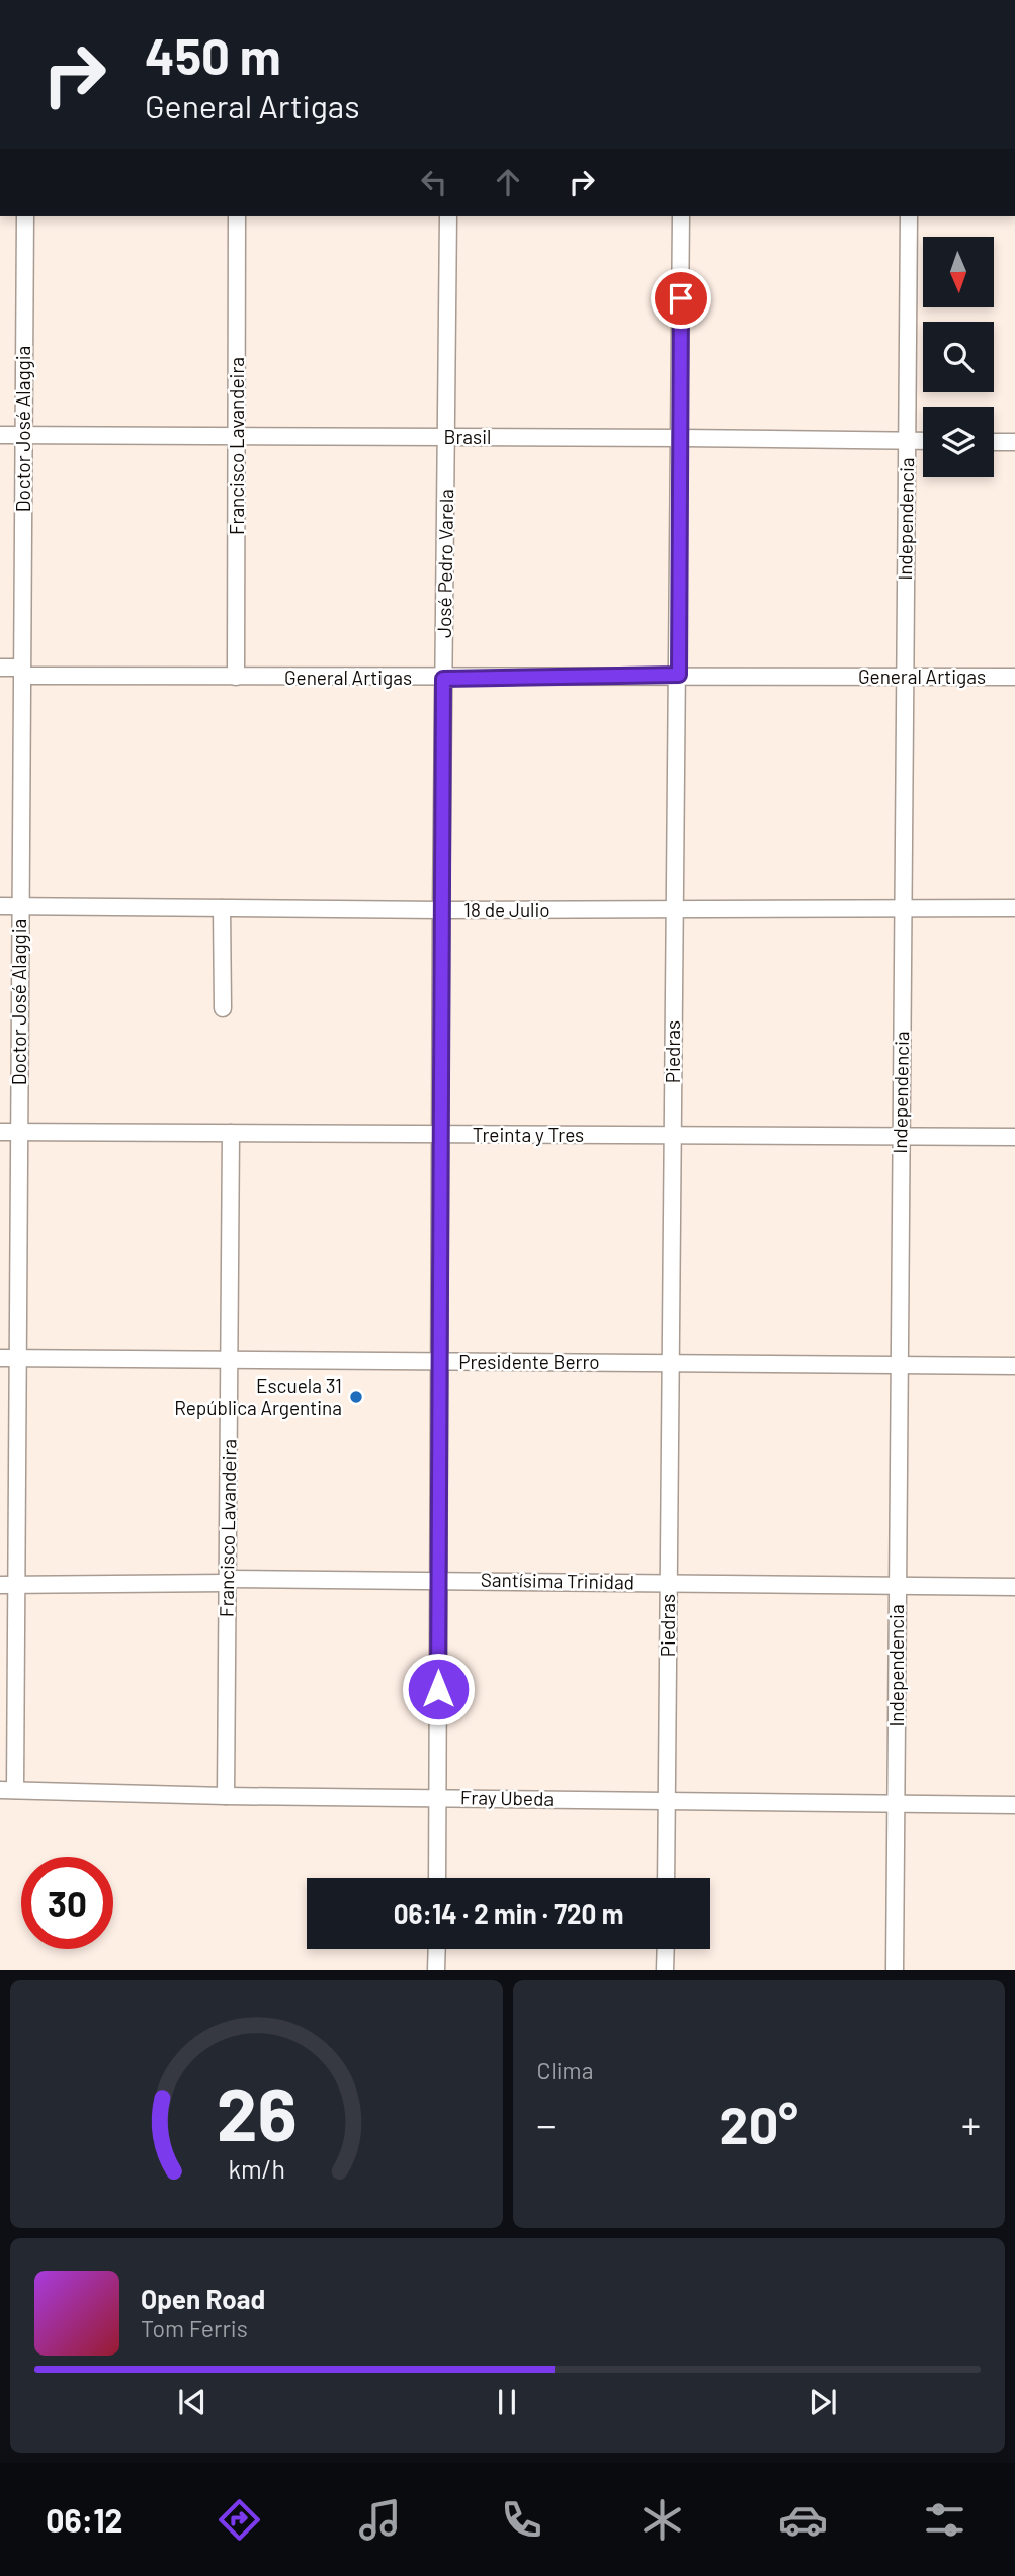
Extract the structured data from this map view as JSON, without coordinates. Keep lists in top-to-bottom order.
{
  "streets": {
    "street": [
      "Doctor José Alaggia",
      "Brasil",
      "Francisco Lavandeira",
      "Independencia",
      "José Pedro Varela",
      "General Artigas",
      "18 de Julio",
      "Piedras",
      "Treinta y Tres",
      "Presidente Berro",
      "Santísima Trinidad",
      "Fray Ubeda"
    ]
  },
  "crossings": [
    ["Doctor José Alaggia", "Brasil"],
    ["Doctor José Alaggia", "General Artigas"],
    ["Doctor José Alaggia", "18 de Julio"],
    ["Doctor José Alaggia", "Treinta y Tres"],
    ["Doctor José Alaggia", "Presidente Berro"],
    ["Doctor José Alaggia", "Santísima Trinidad"],
    ["Doctor José Alaggia", "Fray Ubeda"],
    ["Brasil", "Francisco Lavandeira"],
    ["Brasil", "Independencia"],
    ["Brasil", "José Pedro Varela"],
    ["Brasil", "Piedras"],
    ["Francisco Lavandeira", "General Artigas"],
    ["Francisco Lavandeira", "Treinta y Tres"],
    ["Francisco Lavandeira", "Presidente Berro"],
    ["Francisco Lavandeira", "Santísima Trinidad"],
    ["Francisco Lavandeira", "Fray Ubeda"],
    ["Independencia", "General Artigas"],
    ["Independencia", "18 de Julio"],
    ["Independencia", "Treinta y Tres"],
    ["Independencia", "Presidente Berro"],
    ["Independencia", "Santísima Trinidad"],
    ["Independencia", "Fray Ubeda"],
    ["José Pedro Varela", "General Artigas"],
    ["José Pedro Varela", "18 de Julio"],
    ["José Pedro Varela", "Treinta y Tres"],
    ["José Pedro Varela", "Presidente Berro"],
    ["José Pedro Varela", "Santísima Trinidad"],
    ["José Pedro Varela", "Fray Ubeda"],
    ["General Artigas", "Piedras"],
    ["18 de Julio", "Piedras"],
    ["Piedras", "Treinta y Tres"],
    ["Piedras", "Presidente Berro"],
    ["Piedras", "Santísima Trinidad"],
    ["Piedras", "Fray Ubeda"]
  ],
  "places": ["Escuela 31 República Argentina"],
  "north": "bottom",
  "page": {
    "turn": ["450 m", "General Artigas"],
    "limit": "30",
    "trip": "06:14 · 2 min · 720 m",
    "tile": "Clima",
    "heat": ["−", "20°", "+"],
    "song": ["Open Road", "Tom Ferris"],
    "tabs": "06:12",
    "gauge": ["26", "km/h"]
  }
}
